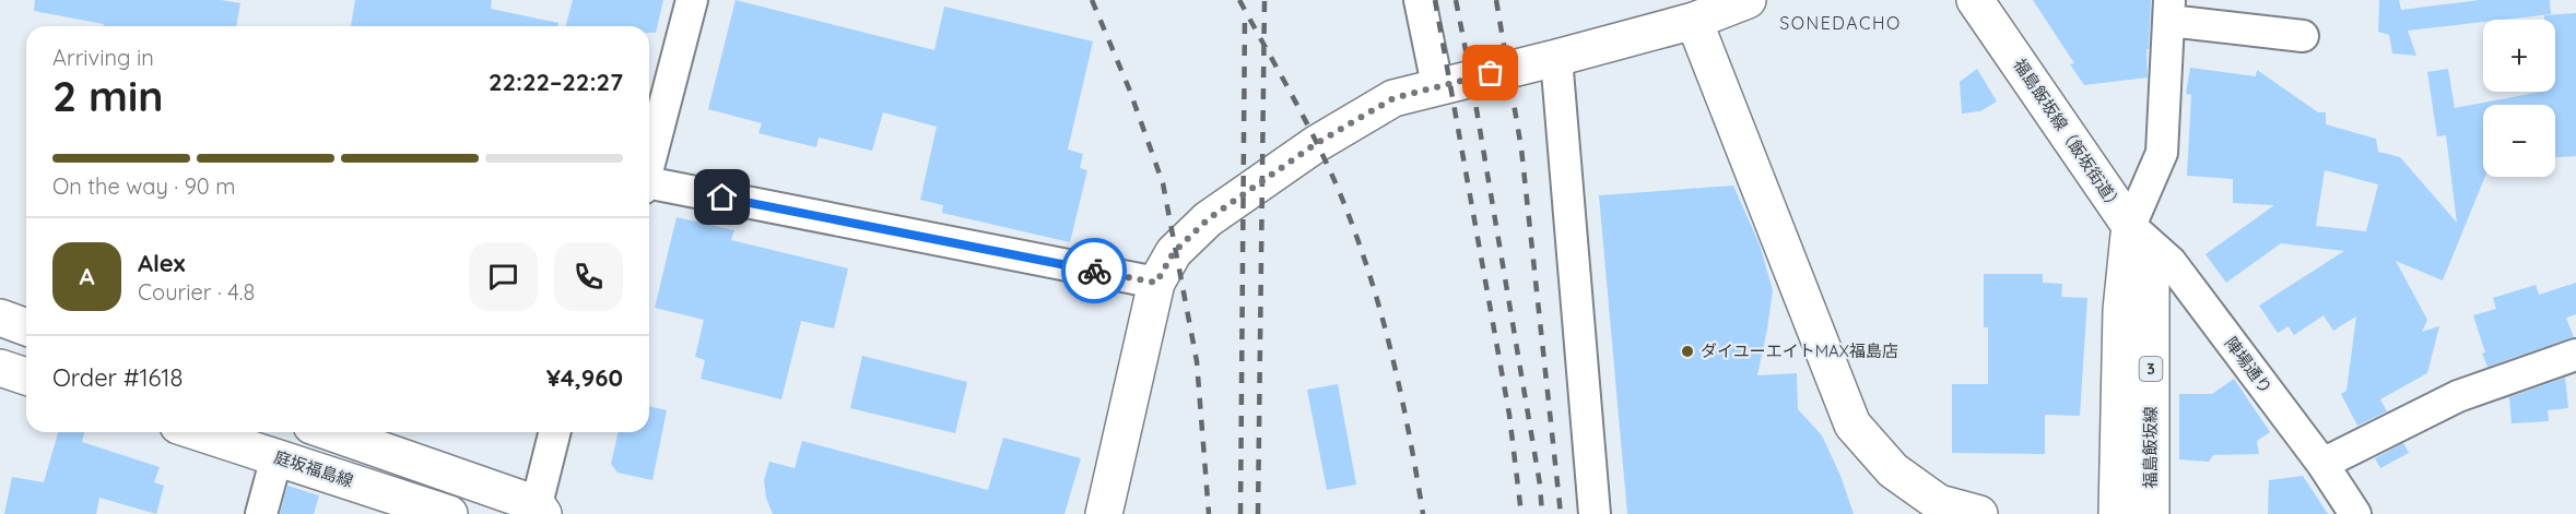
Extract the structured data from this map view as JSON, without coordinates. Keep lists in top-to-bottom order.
{
  "streets": {
    "street": [
      "福島飯坂線（飯坂街道）",
      "陣場通り",
      "3",
      "福島飯坂線",
      "庭坂福島線"
    ]
  },
  "crossings": [
    ["福島飯坂線（飯坂街道）", "陣場通り"],
    ["福島飯坂線（飯坂街道）", "福島飯坂線"],
    ["陣場通り", "福島飯坂線"]
  ],
  "districts": ["SONEDACHO"],
  "places": ["ダイユーエイトMAX福島店"],
  "page": {
    "map_buttons": ["+", "−"],
    "heading": ["2 min", "Arriving in", "22:22–22:27"],
    "panel": [
      "Alex",
      "Courier · 4.8",
      "Order #1618",
      "¥4,960"
    ],
    "bar": "On the way · 90 m",
    "round": "A"
  }
}
